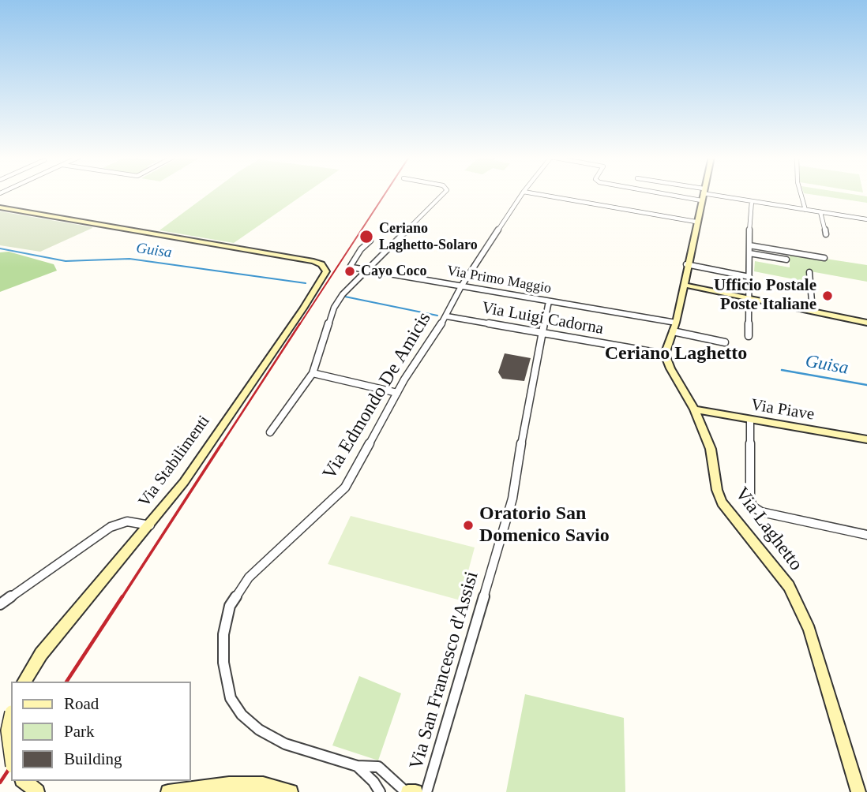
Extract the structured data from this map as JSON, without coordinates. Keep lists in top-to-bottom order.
{
  "streets": {
    "street": [
      "Via Primo Maggio",
      "Via Luigi Cadorna",
      "Via Edmondo De Amicis",
      "Via Piave",
      "Via Stabilimenti",
      "Via Laghetto",
      "Via San Francesco d'Assisi"
    ]
  },
  "crossings": [
    ["Via Primo Maggio", "Via Edmondo De Amicis"],
    ["Via Primo Maggio", "Via San Francesco d'Assisi"],
    ["Via Luigi Cadorna", "Via Edmondo De Amicis"],
    ["Via Luigi Cadorna", "Via Laghetto"],
    ["Via Luigi Cadorna", "Via San Francesco d'Assisi"],
    ["Via Piave", "Via Laghetto"]
  ],
  "districts": ["Ceriano Laghetto"],
  "water": ["Guisa"],
  "places": [
    "Ceriano Laghetto-Solaro",
    "Cayo Coco",
    "Ufficio Postale Poste Italiane",
    "Oratorio San Domenico Savio"
  ],
  "legend": ["Road", "Park", "Building"]
}
